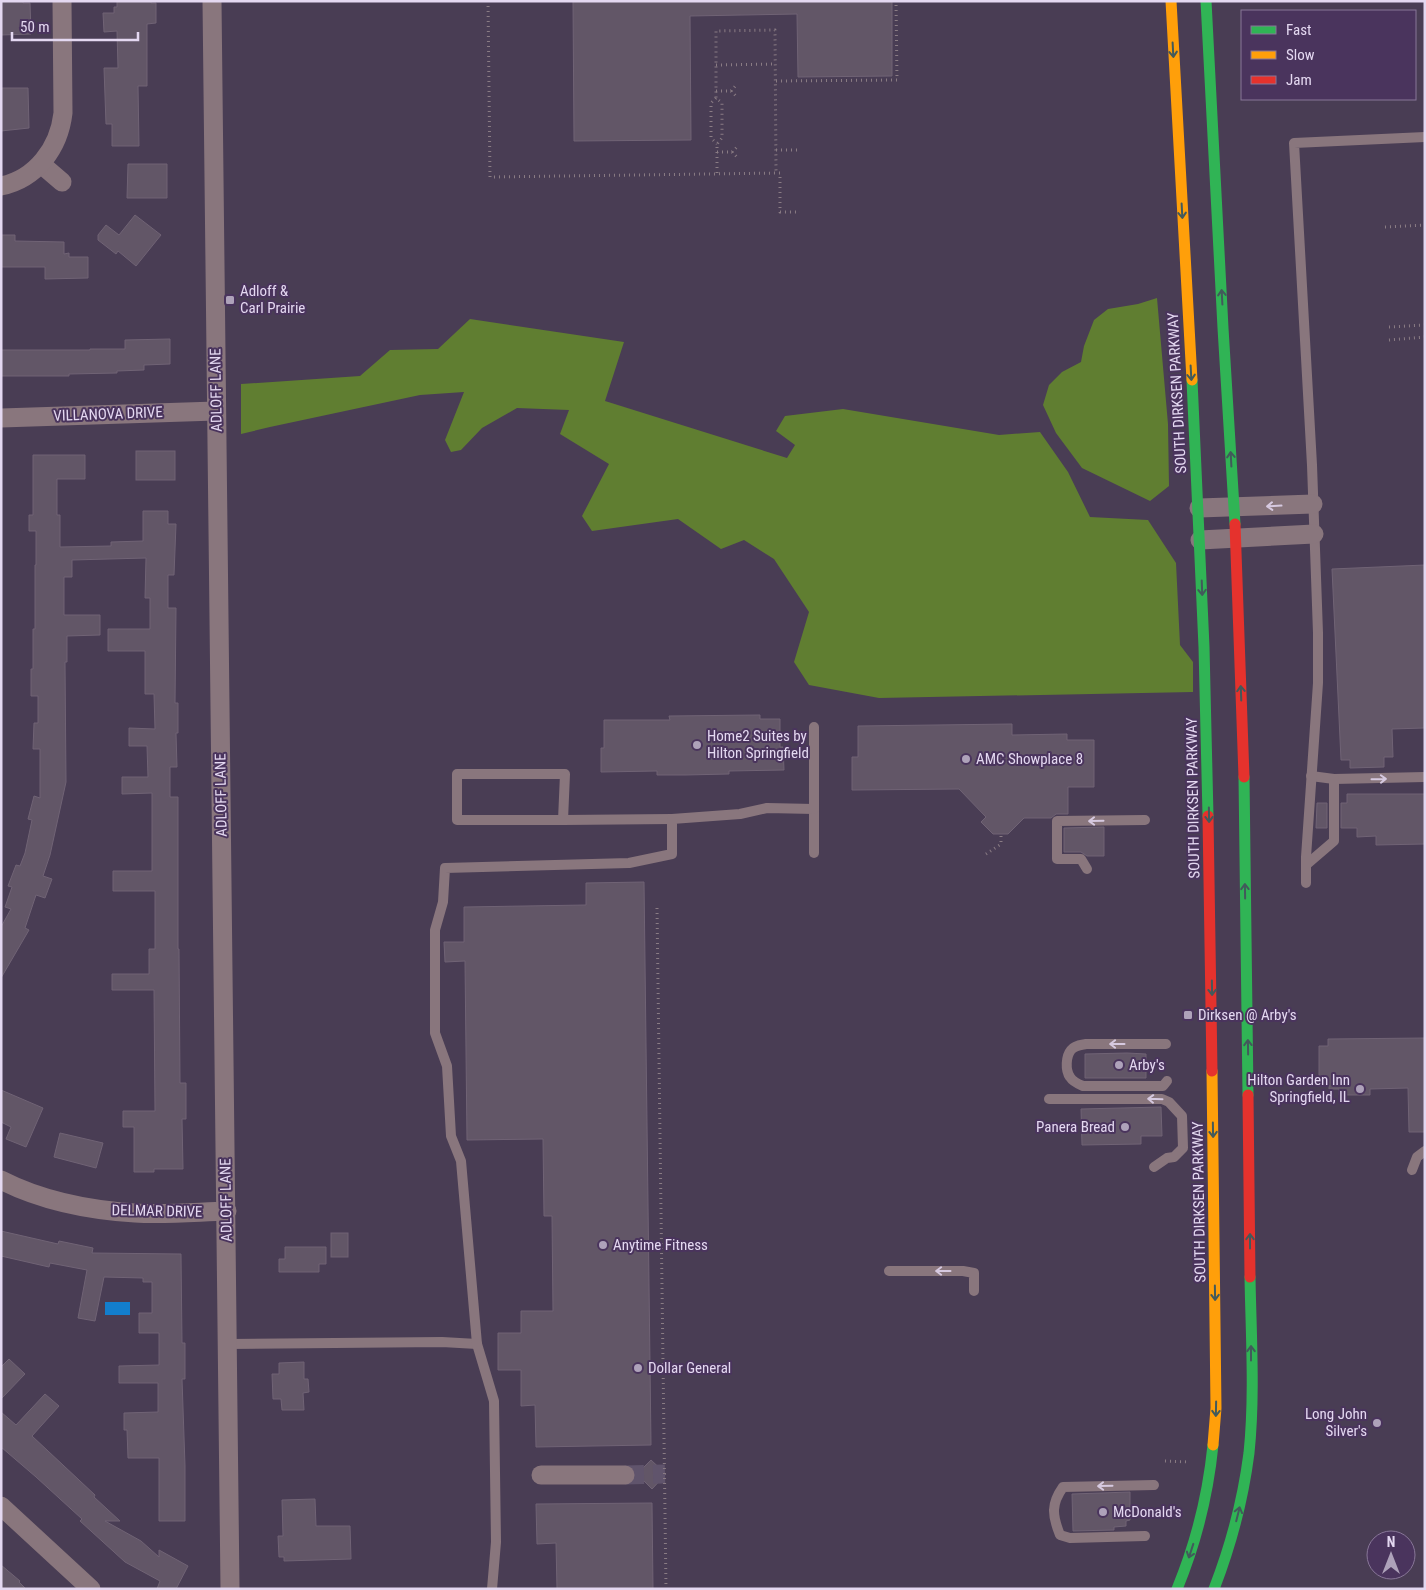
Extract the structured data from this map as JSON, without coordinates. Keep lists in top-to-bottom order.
{
  "streets": {
    "main road": ["SOUTH DIRKSEN PARKWAY"],
    "street": ["ADLOFF LANE", "VILLANOVA DRIVE", "DELMAR DRIVE"]
  },
  "crossings": [
    ["ADLOFF LANE", "VILLANOVA DRIVE"],
    ["ADLOFF LANE", "DELMAR DRIVE"]
  ],
  "places": {
    "transit": ["Adloff & Carl Prairie", "Dirksen @ Arby's"],
    "other": [
      "Home2 Suites by Hilton Springfield",
      "AMC Showplace 8",
      "Arby's",
      "Hilton Garden Inn Springfield, IL",
      "Panera Bread",
      "Anytime Fitness",
      "Dollar General",
      "Long John Silver's",
      "McDonald's"
    ]
  },
  "legend": ["Fast", "Slow", "Jam"],
  "scale_bar": "50 m",
  "north": "top"
}
